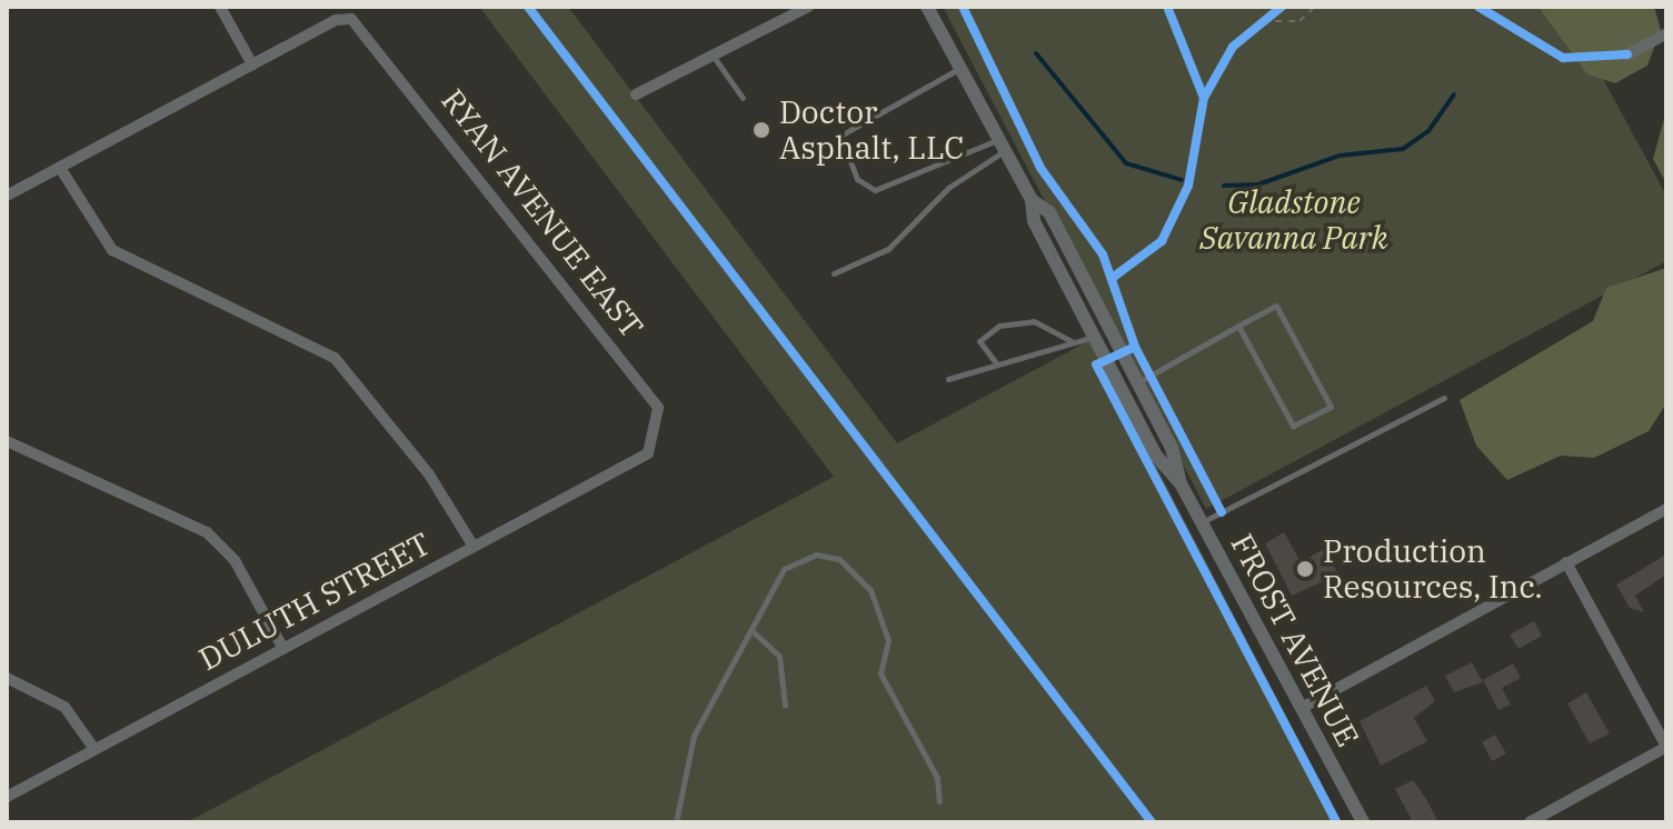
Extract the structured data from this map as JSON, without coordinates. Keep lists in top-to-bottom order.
{
  "streets": {
    "street": ["RYAN AVENUE EAST", "DULUTH STREET", "FROST AVENUE"]
  },
  "crossings": [
    ["RYAN AVENUE EAST", "DULUTH STREET"]
  ],
  "parks": ["Gladstone Savanna Park"],
  "places": ["Doctor Asphalt, LLC", "Production Resources, Inc."]
}
